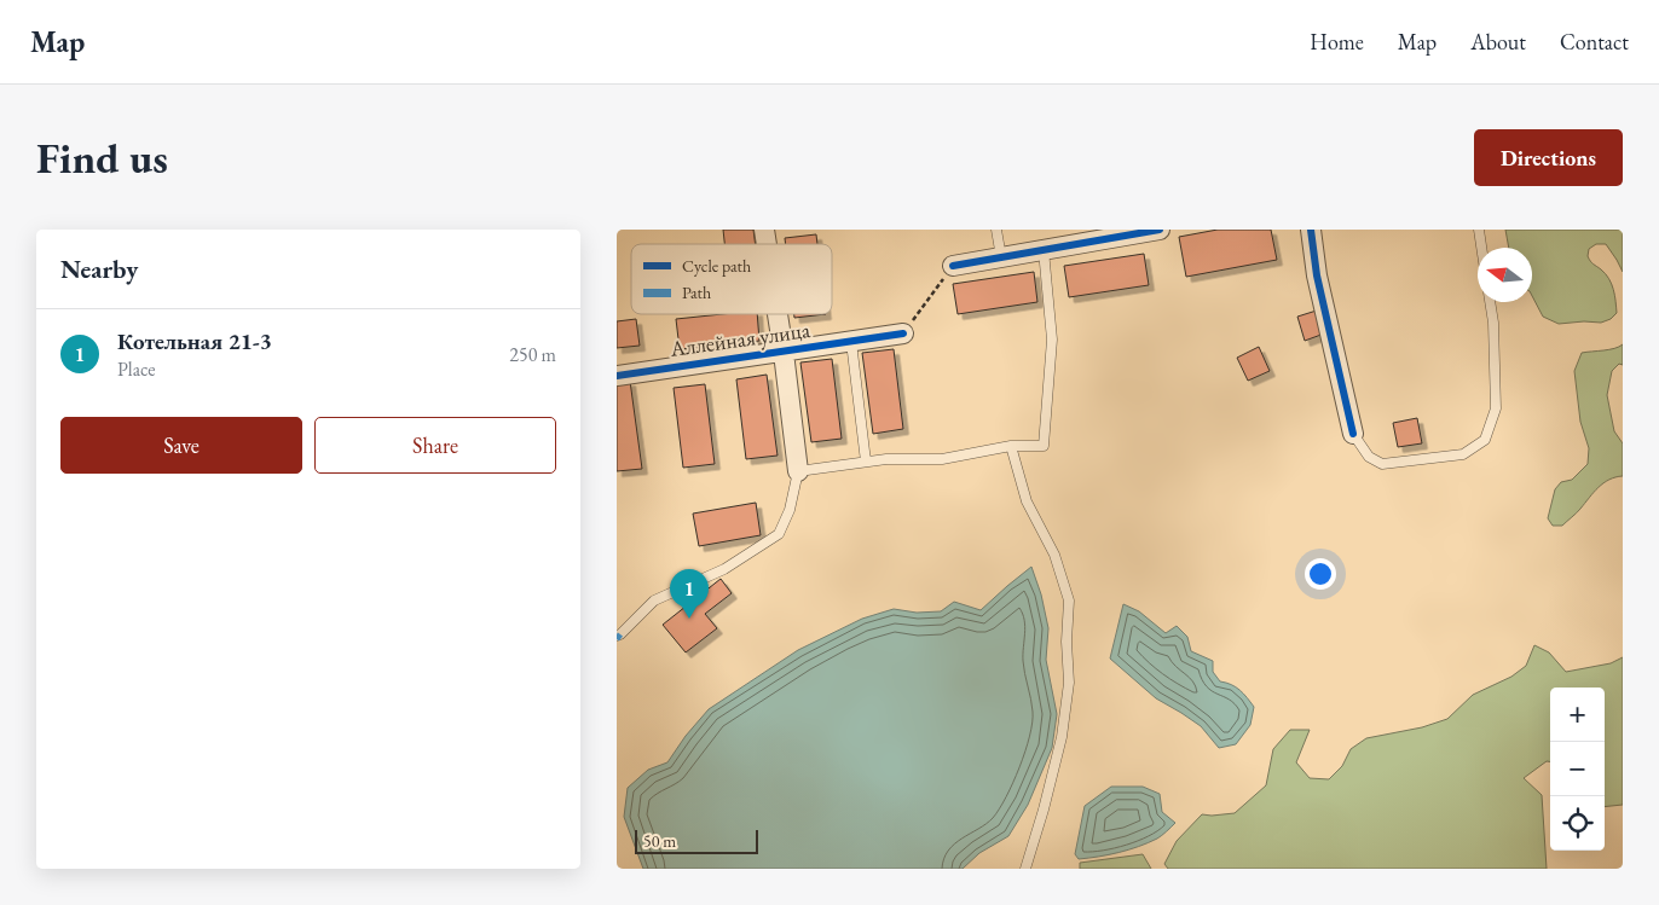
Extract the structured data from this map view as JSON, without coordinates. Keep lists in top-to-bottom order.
{
  "streets": {
    "street": ["Аллейная улица"]
  },
  "legend": ["Cycle path", "Path"],
  "scale_bar": "50 m",
  "north": "left",
  "page": {
    "header": "Map",
    "nav": [
      "Home",
      "Map",
      "About",
      "Contact"
    ],
    "buttons": [
      "Directions",
      ["Save", "Share"]
    ],
    "title": "Find us",
    "heading": "Nearby",
    "list": [
      {
        "mark": "1",
        "name": "Котельная 21-3",
        "note": "Place",
        "value": "250 m"
      }
    ],
    "pins": "1",
    "map_buttons": ["+", "−"],
    "scale": "50 m"
  }
}
